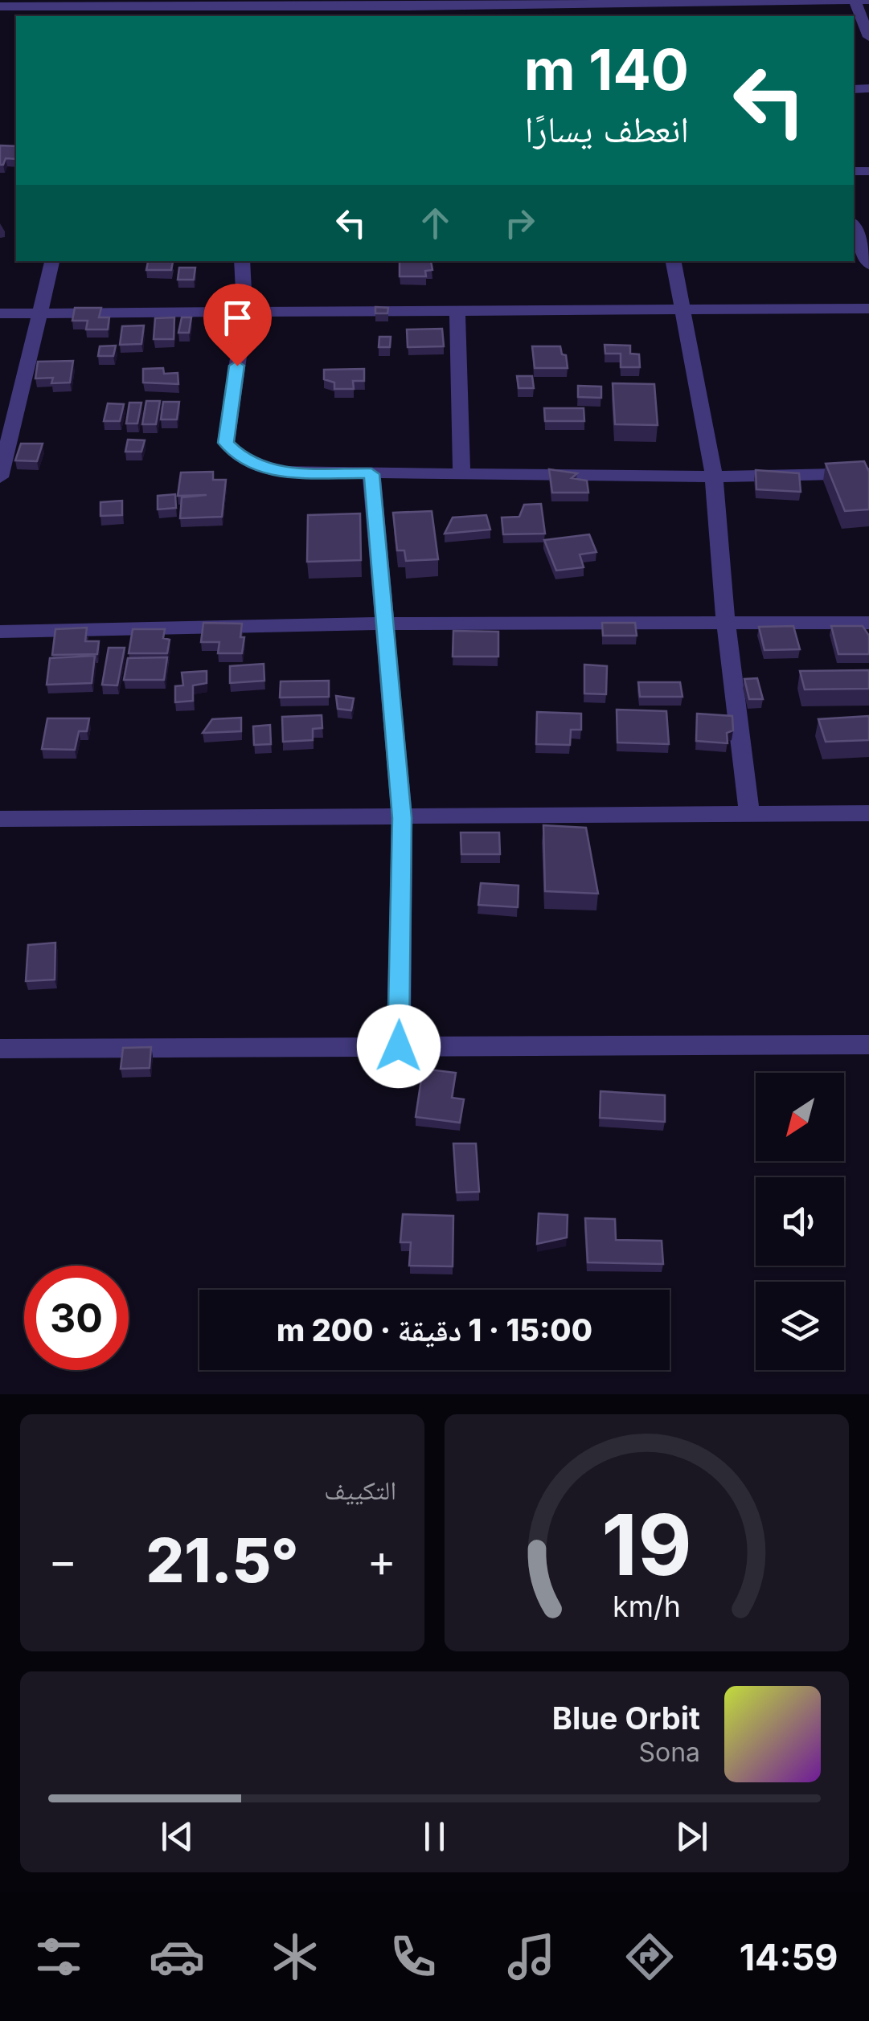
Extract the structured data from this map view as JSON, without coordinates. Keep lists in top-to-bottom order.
{
  "north": "bottom left",
  "page": {
    "turn": ["140 m", "انعطف يسارًا"],
    "limit": "30",
    "trip": "15:00 · 1 دقيقة · 200 m",
    "tile": "التكييف",
    "heat": ["−", "21.5°", "+"],
    "song": ["Blue Orbit", "Sona"],
    "tabs": "14:59",
    "gauge": ["19", "km/h"]
  }
}
